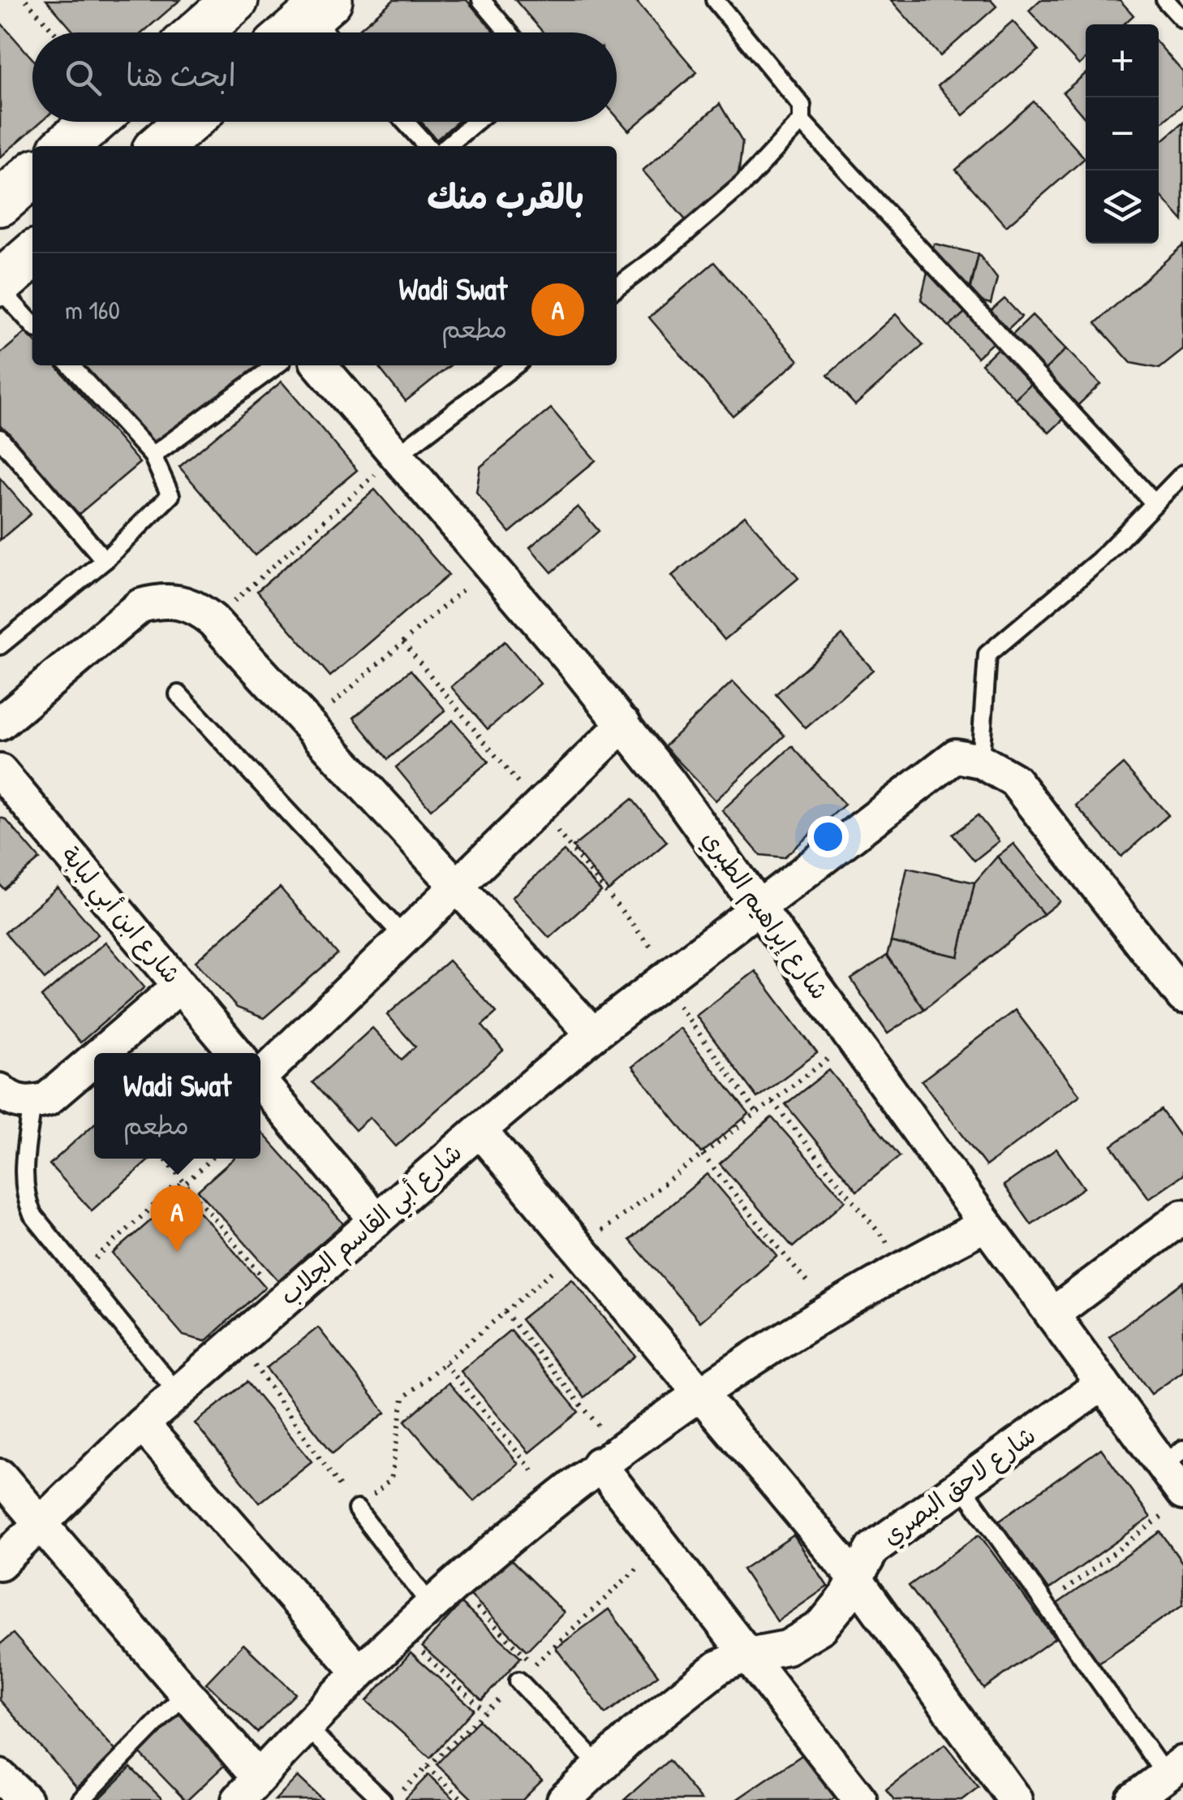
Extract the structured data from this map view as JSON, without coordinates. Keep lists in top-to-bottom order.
{
  "streets": {
    "street": [
      "شارع ابن أبي لبابة",
      "شارع إبراهيم الطبري",
      "شارع أبي القاسم الجلاب",
      "شارع لاحق البصري"
    ]
  },
  "crossings": [
    ["شارع ابن أبي لبابة", "شارع أبي القاسم الجلاب"],
    ["شارع إبراهيم الطبري", "شارع أبي القاسم الجلاب"],
    ["شارع إبراهيم الطبري", "شارع لاحق البصري"]
  ],
  "page": {
    "map_buttons": ["+", "−"],
    "search": "ابحث هنا",
    "heading": "بالقرب منك",
    "list": [
      {
        "mark": "A",
        "name": "Wadi Swat",
        "note": "مطعم",
        "value": "160 m"
      }
    ],
    "popup": ["Wadi Swat", "مطعم"],
    "pins": "A"
  }
}
